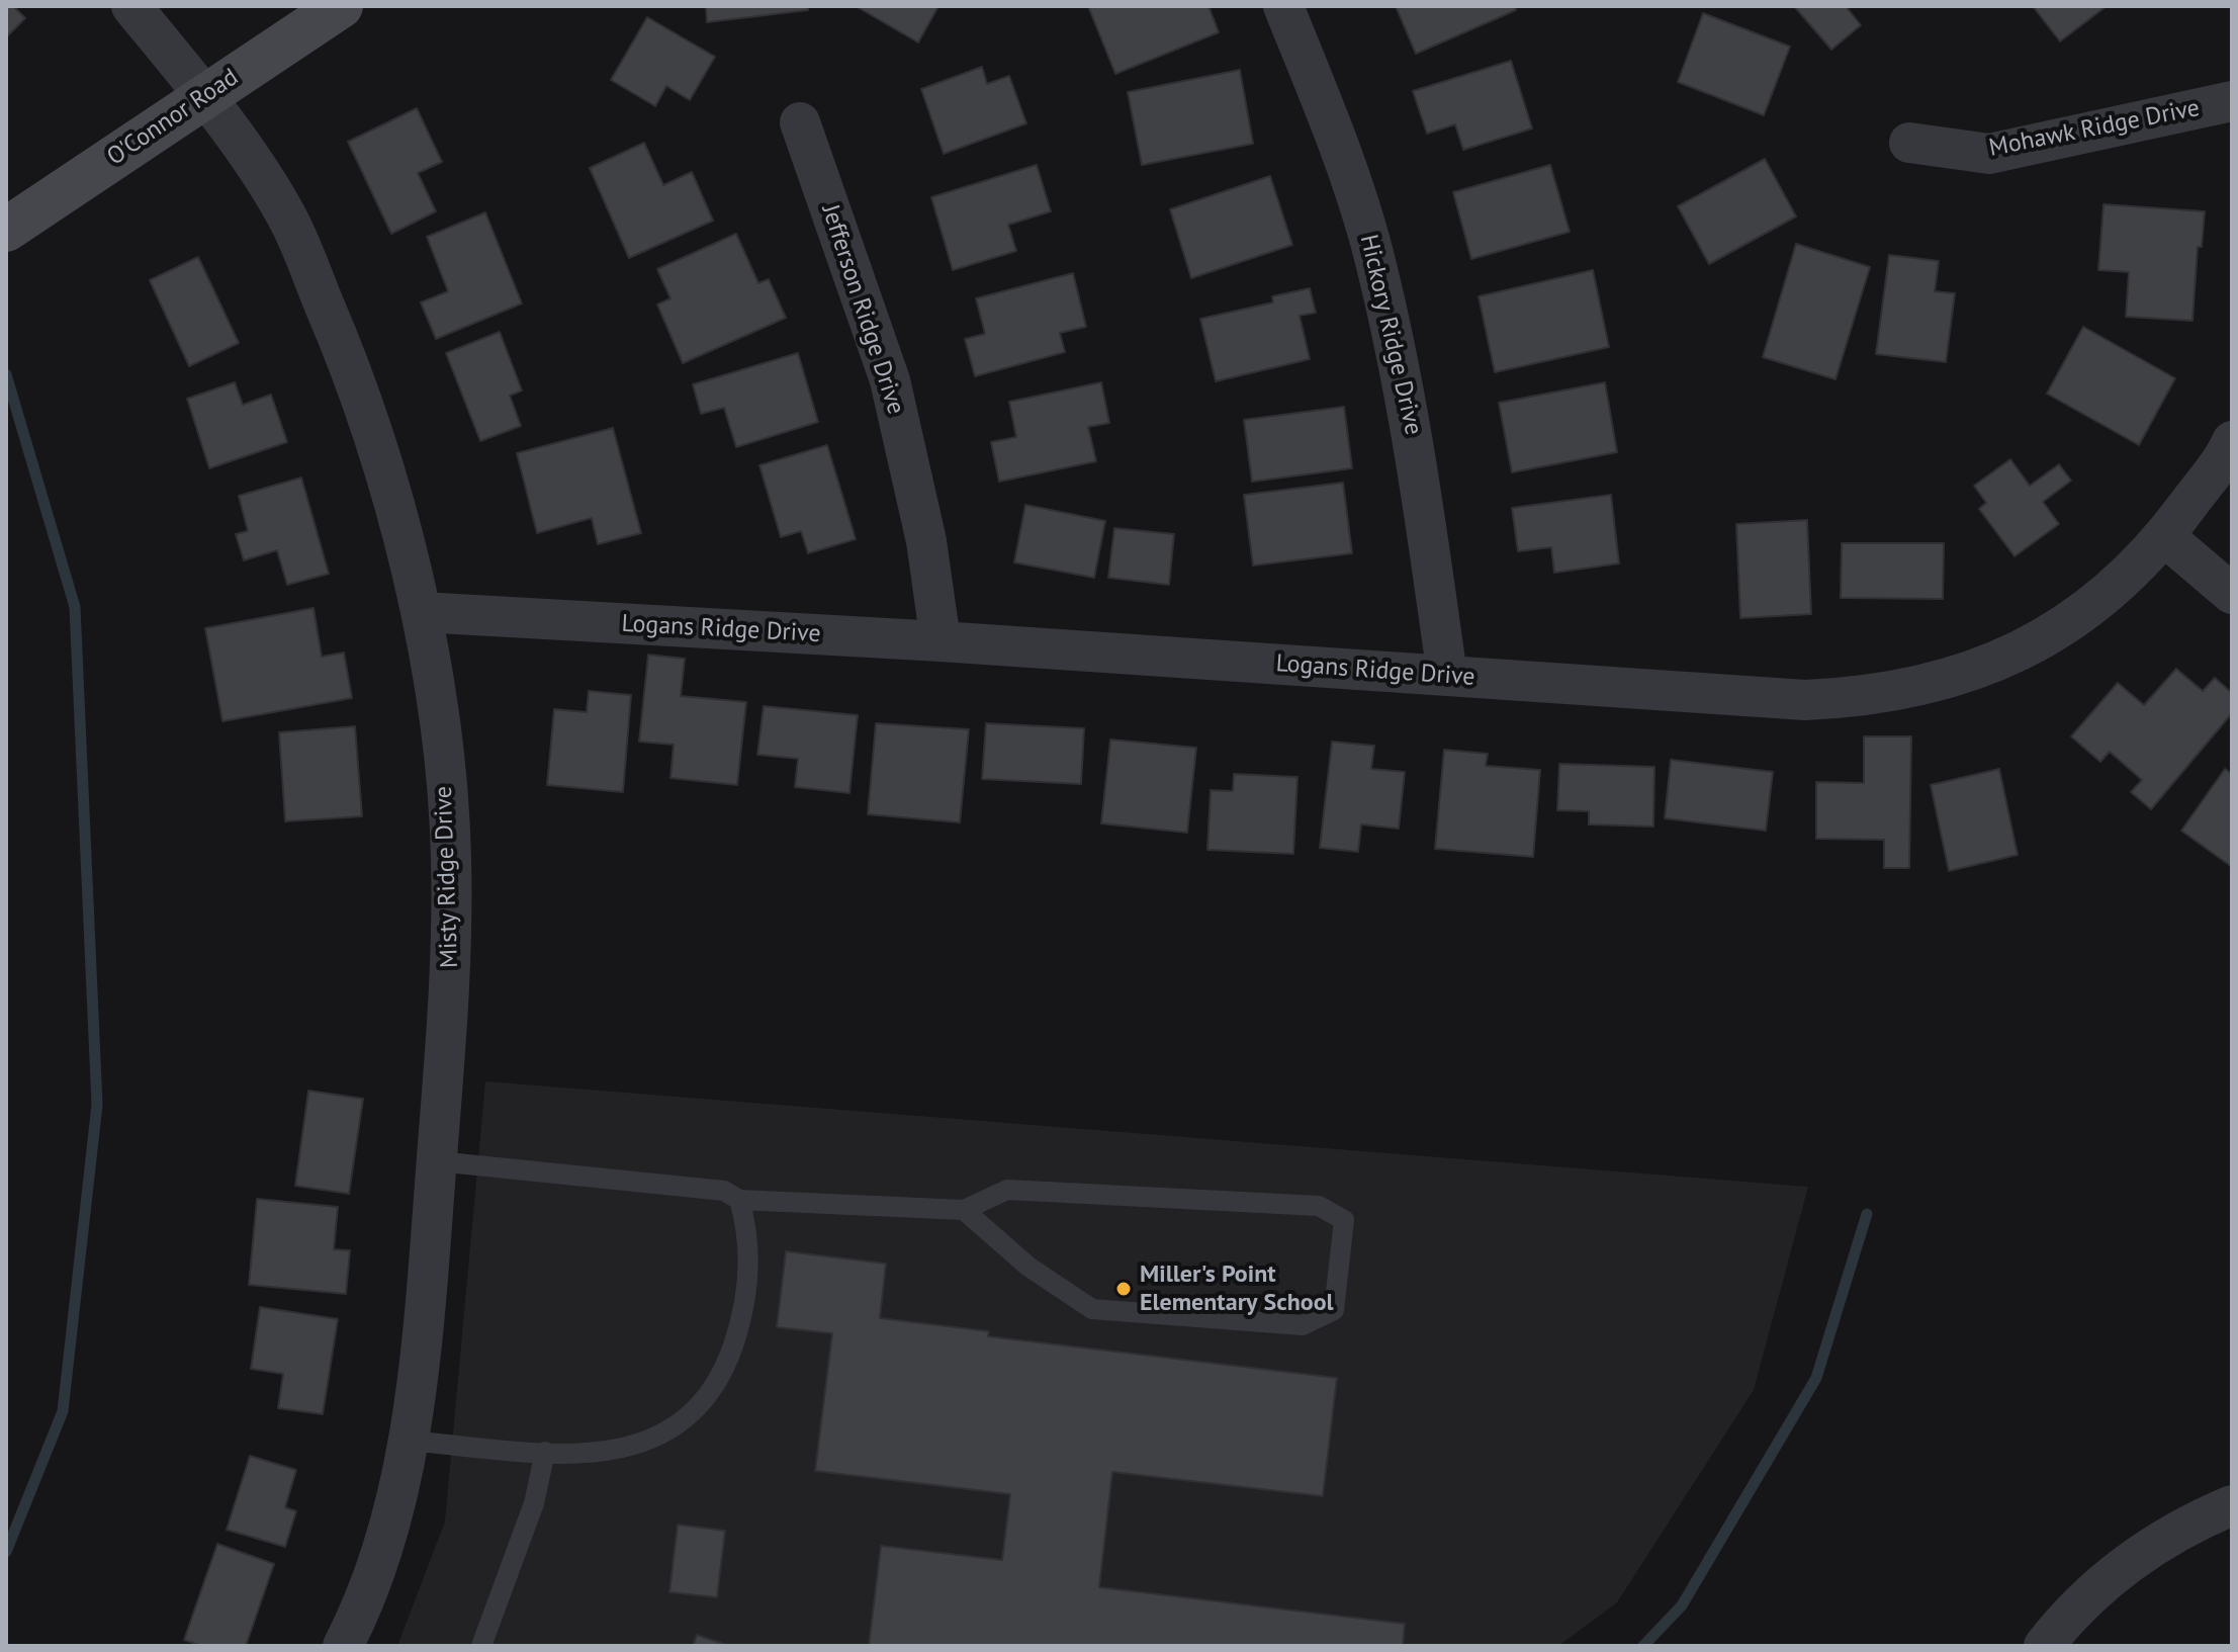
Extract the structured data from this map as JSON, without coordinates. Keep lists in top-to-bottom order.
{
  "streets": {
    "main road": ["O'Connor Road"],
    "street": [
      "Mohawk Ridge Drive",
      "Jefferson Ridge Drive",
      "Hickory Ridge Drive",
      "Logans Ridge Drive",
      "Misty Ridge Drive"
    ]
  },
  "crossings": [
    ["O'Connor Road", "Misty Ridge Drive"],
    ["Jefferson Ridge Drive", "Logans Ridge Drive"],
    ["Hickory Ridge Drive", "Logans Ridge Drive"],
    ["Logans Ridge Drive", "Misty Ridge Drive"]
  ],
  "places": ["Miller's Point Elementary School"]
}
